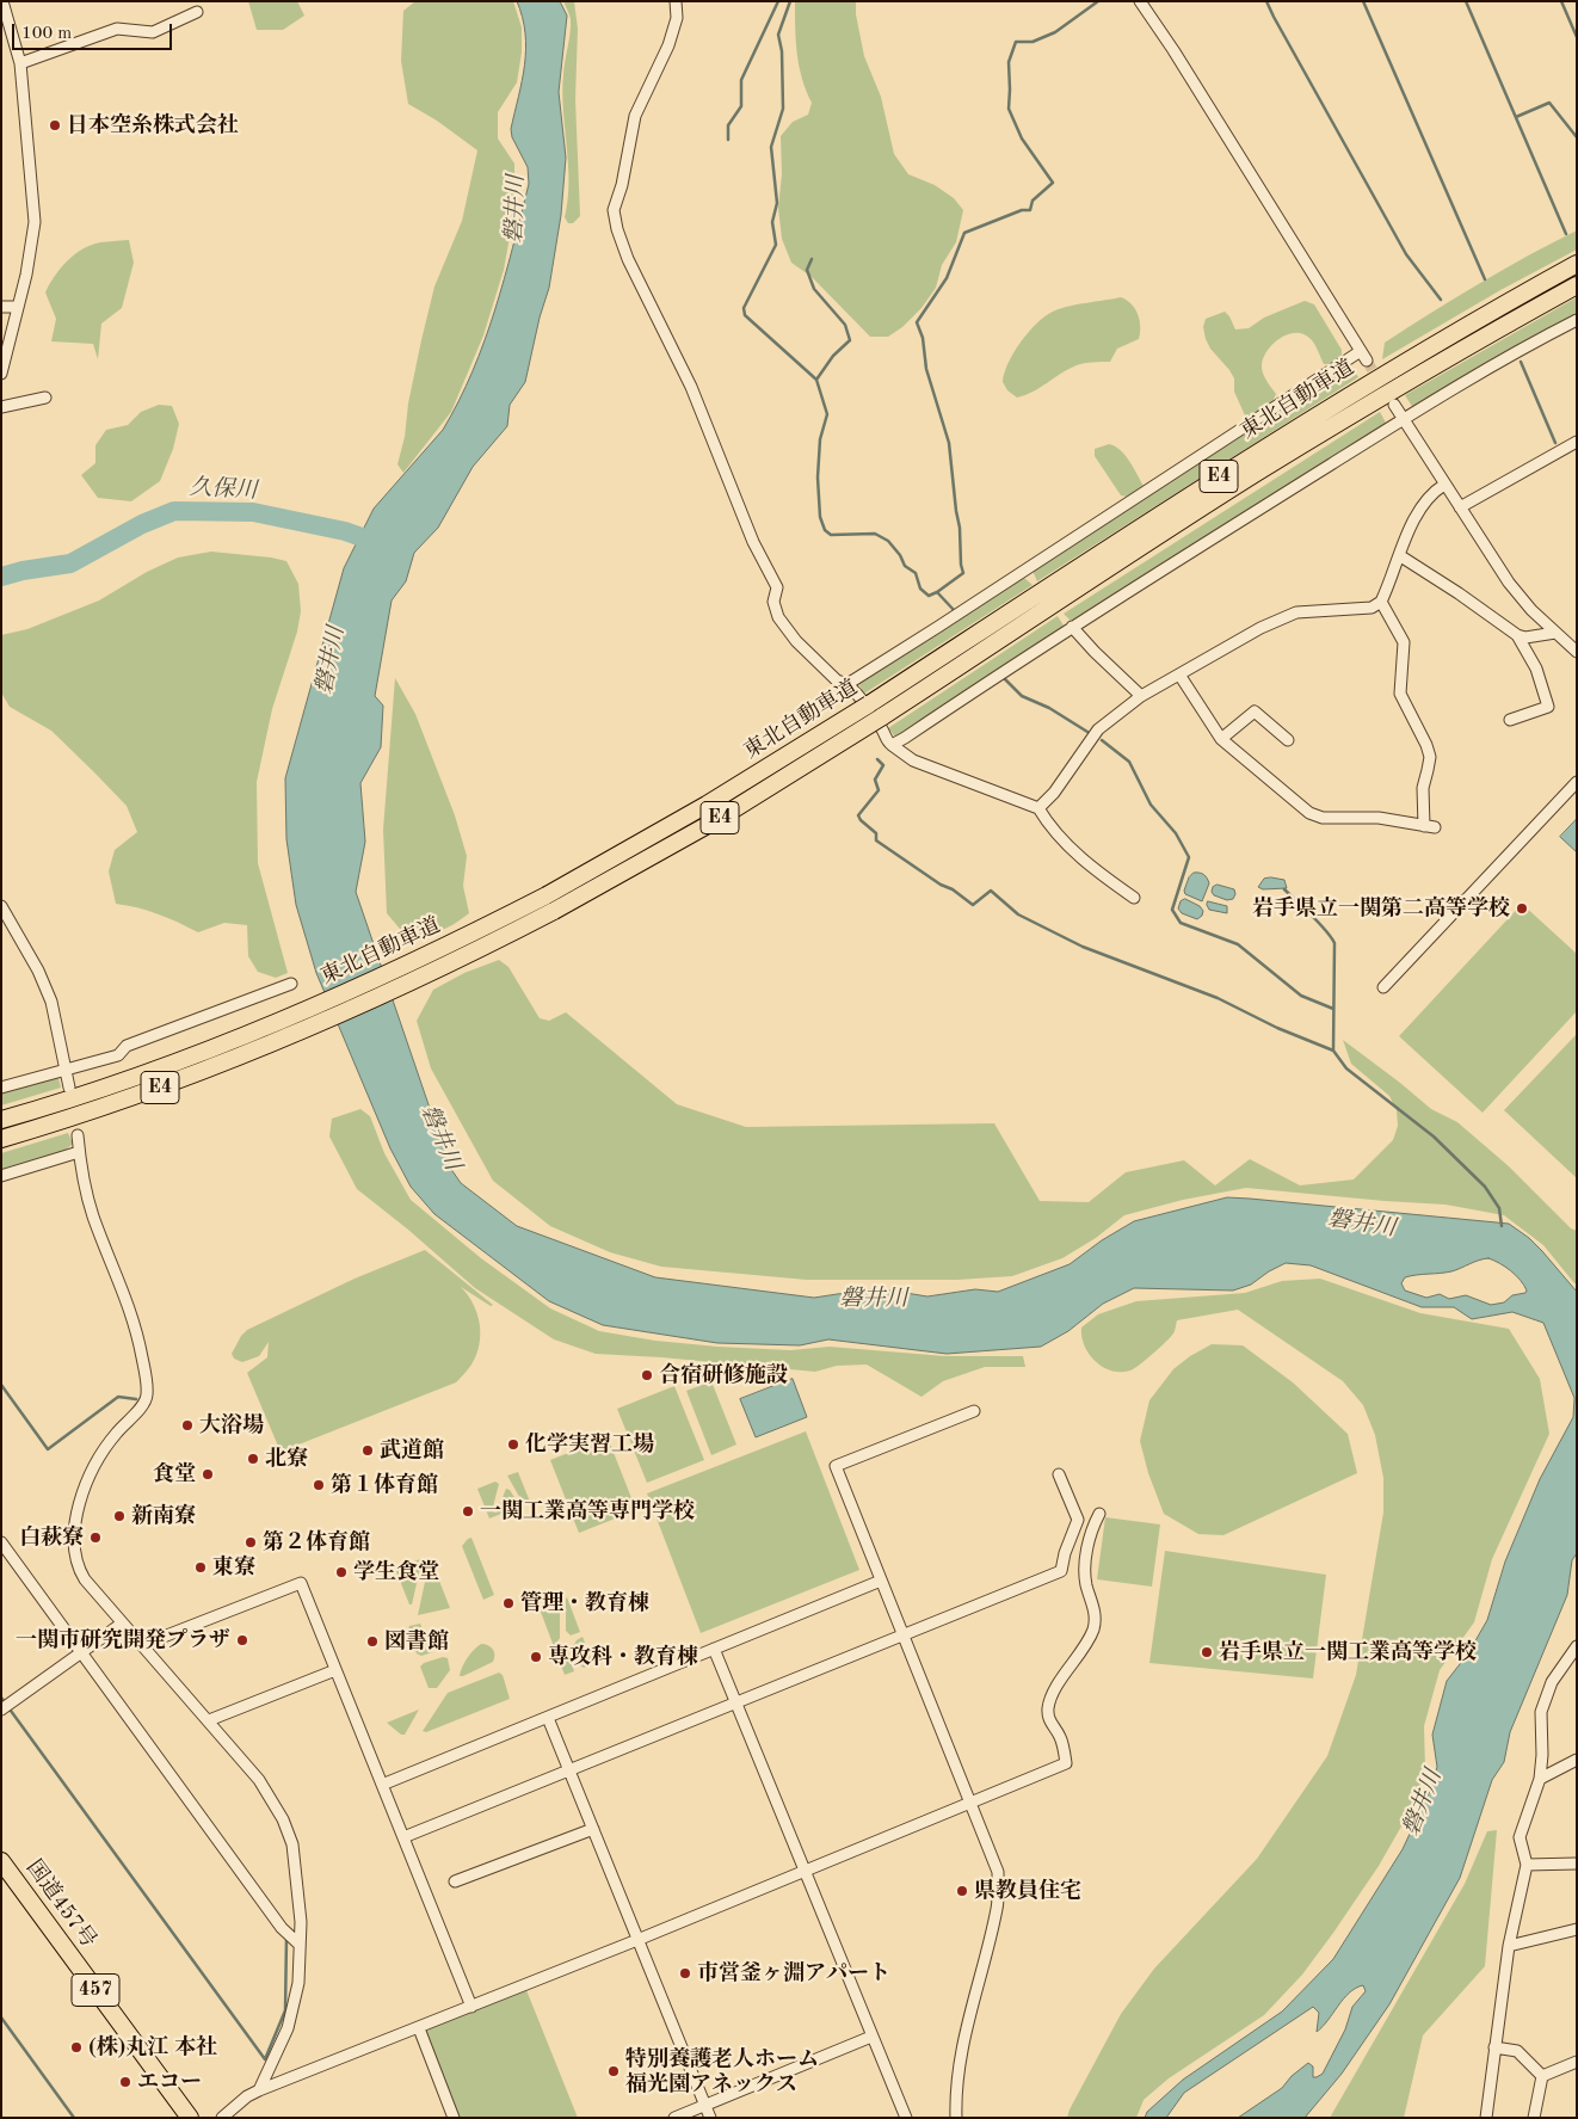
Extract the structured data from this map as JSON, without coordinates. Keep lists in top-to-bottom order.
{
  "streets": {
    "highway": [
      "東北自動車道",
      "E4",
      "国道457号",
      "457"
    ]
  },
  "water": ["磐井川", "久保川"],
  "places": [
    "日本空糸株式会社",
    "岩手県立一関第二高等学校",
    "合宿研修施設",
    "大浴場",
    "化学実習工場",
    "武道館",
    "北寮",
    "食堂",
    "第１体育館",
    "一関工業高等専門学校",
    "新南寮",
    "白萩寮",
    "第２体育館",
    "東寮",
    "学生食堂",
    "管理・教育棟",
    "一関市研究開発プラザ",
    "図書館",
    "岩手県立一関工業高等学校",
    "専攻科・教育棟",
    "県教員住宅",
    "市営釜ヶ淵アパート",
    "(株)丸江 本社",
    "特別養護老人ホーム 福光園アネックス",
    "エコー"
  ],
  "scale_bar": "100 m"
}
